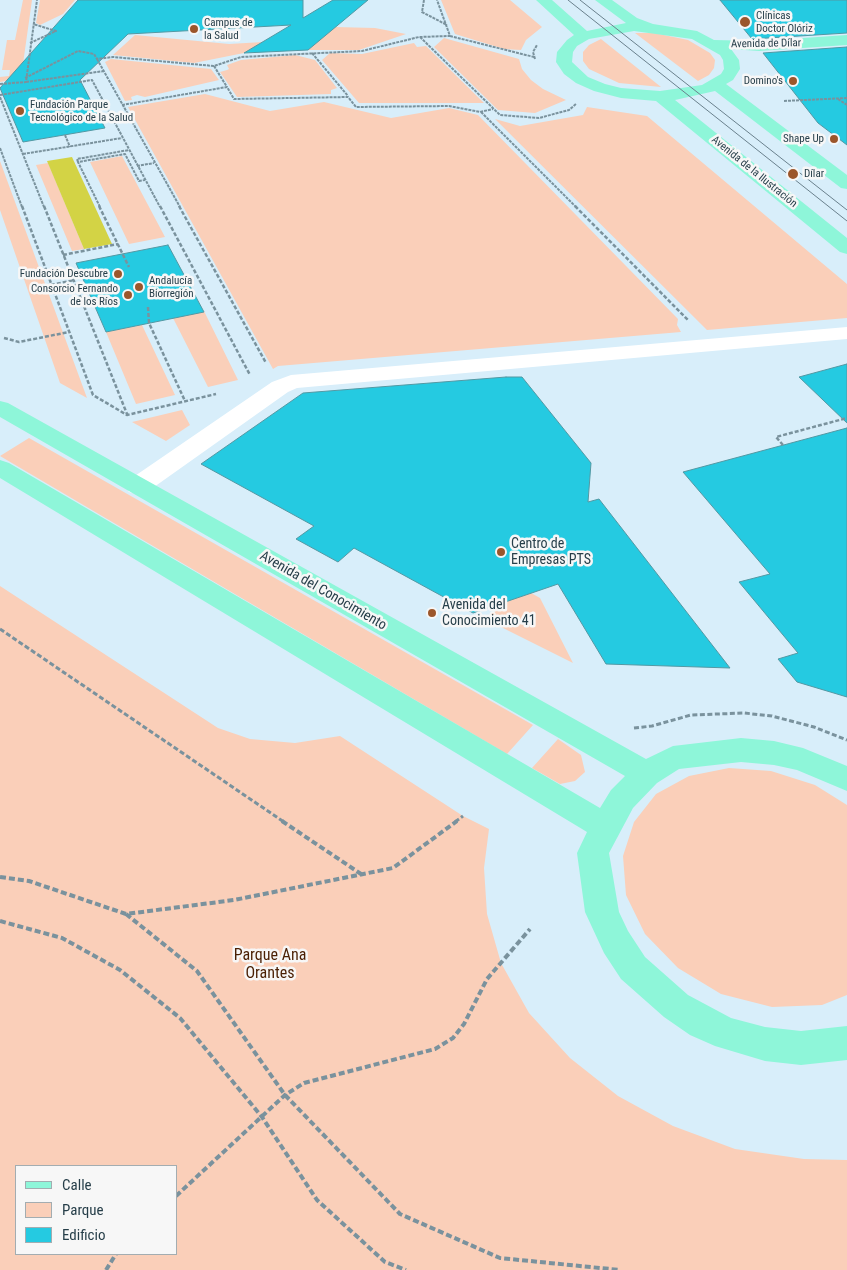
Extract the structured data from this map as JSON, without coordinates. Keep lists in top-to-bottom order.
{
  "streets": {
    "main road": ["Avenida de Dílar", "Avenida de la Ilustración", "Avenida del Conocimiento"]
  },
  "parks": ["Parque Ana Orantes"],
  "places": [
    "Clínicas Doctor Olóriz",
    "Campus de la Salud",
    "Domino's",
    "Fundación Parque Tecnológico de la Salud",
    "Shape Up",
    "Dílar",
    "Fundación Descubre",
    "Andalucía Biorregión",
    "Consorcio Fernando de los Ríos",
    "Centro de Empresas PTS",
    "Avenida del Conocimiento 41"
  ],
  "legend": ["Calle", "Parque", "Edificio"]
}
